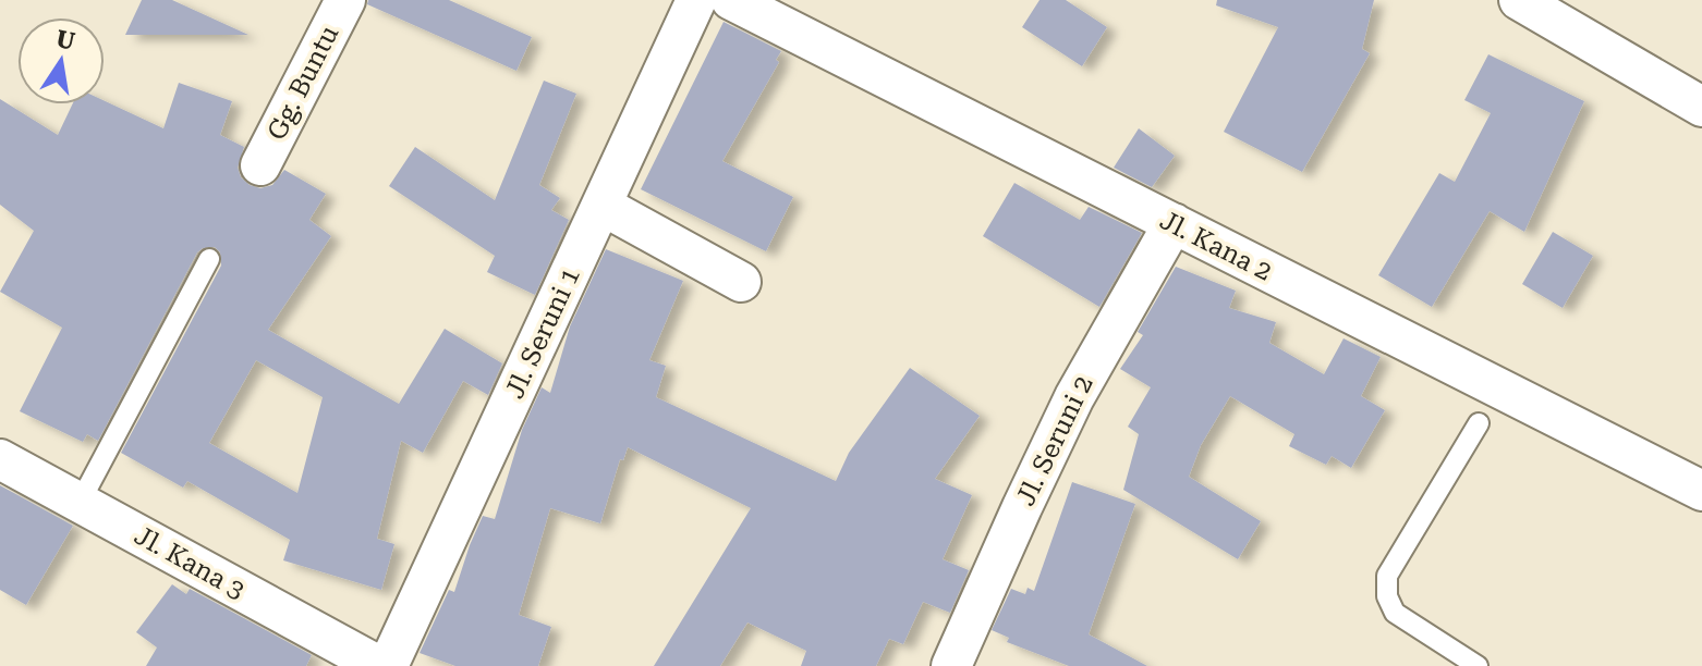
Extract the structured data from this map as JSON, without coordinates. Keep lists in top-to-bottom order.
{
  "streets": {
    "street": [
      "Gg. Buntu",
      "Jl. Kana 2",
      "Jl. Seruni 1",
      "Jl. Seruni 2",
      "Jl. Kana 3"
    ]
  },
  "crossings": [
    ["Jl. Kana 2", "Jl. Seruni 2"]
  ],
  "north": "top"
}
